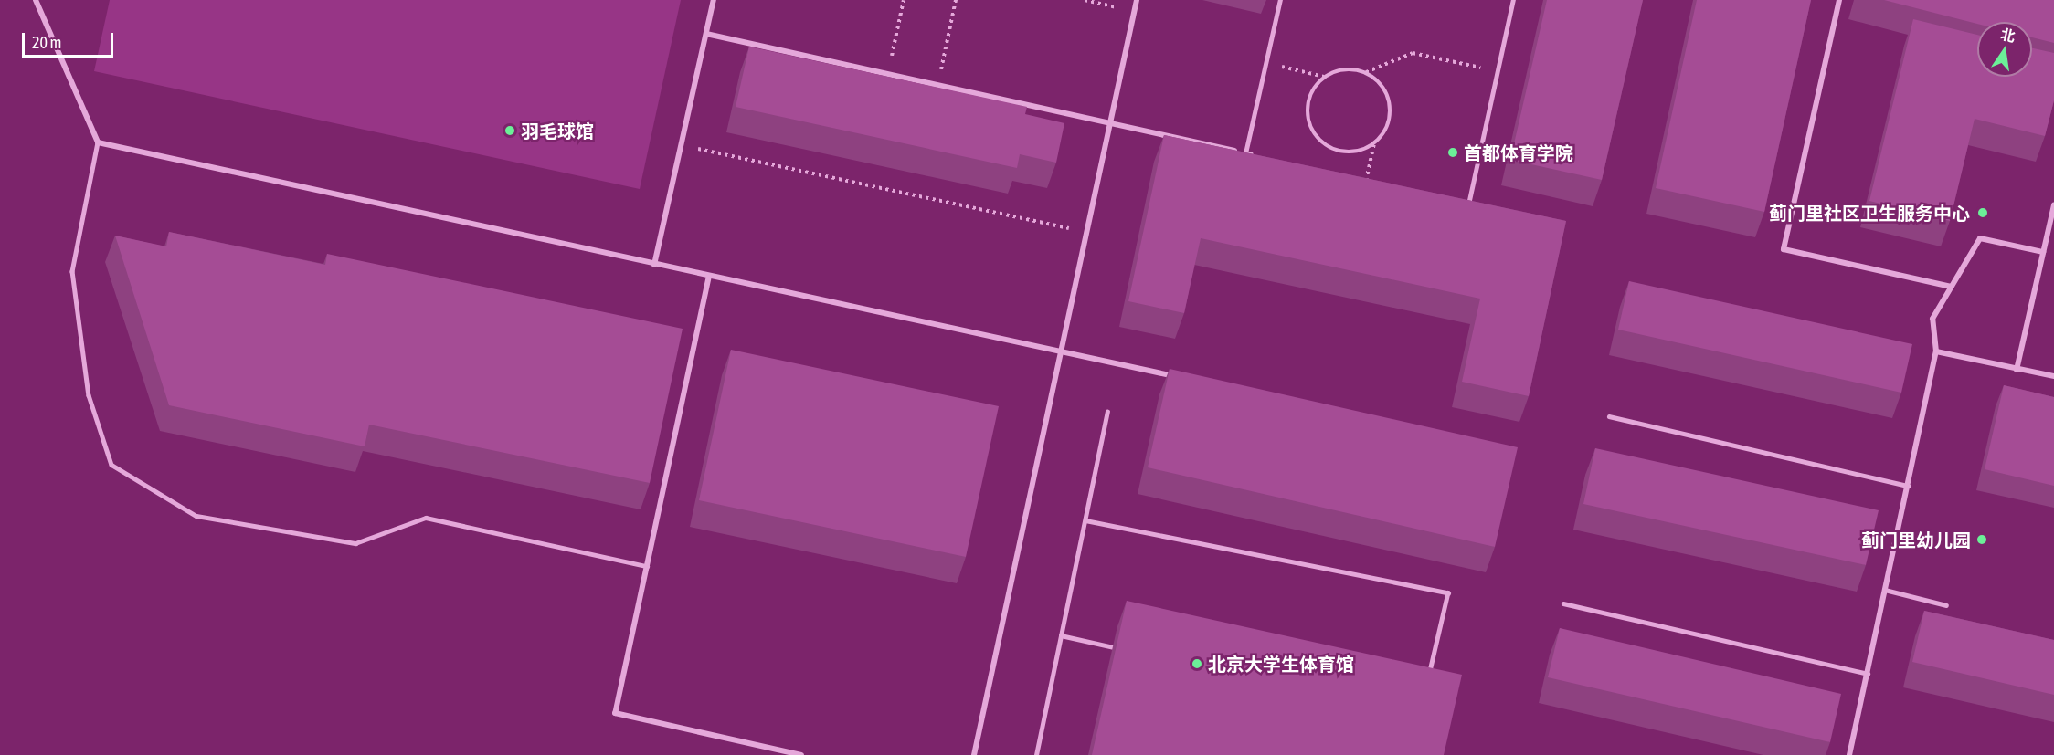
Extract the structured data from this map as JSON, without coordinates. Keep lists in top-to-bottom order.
{
  "places": [
    "羽毛球馆",
    "首都体育学院",
    "蓟门里社区卫生服务中心",
    "蓟门里幼儿园",
    "北京大学生体育馆"
  ],
  "scale_bar": "20 m",
  "north": "top"
}
